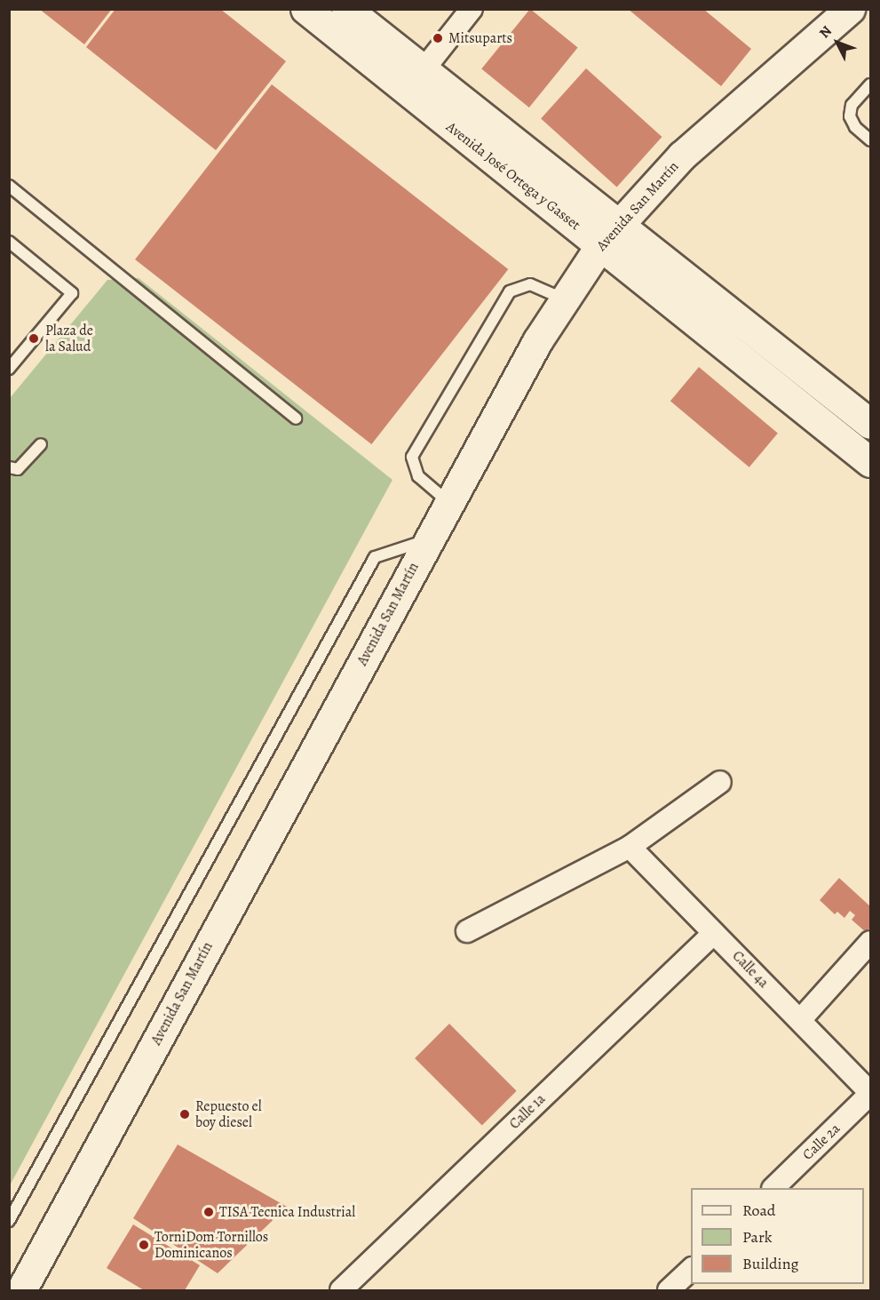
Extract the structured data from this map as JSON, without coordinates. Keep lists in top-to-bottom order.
{
  "streets": {
    "main road": ["Avenida José Ortega y Gasset", "Avenida San Martín"],
    "street": ["Calle 4a", "Calle 1a", "Calle 2a"]
  },
  "crossings": [
    ["Avenida José Ortega y Gasset", "Avenida San Martín"],
    ["Calle 4a", "Calle 1a"],
    ["Calle 4a", "Calle 2a"]
  ],
  "places": [
    "Mitsuparts",
    "Plaza de la Salud",
    "Repuesto el boy diesel",
    "TISA Tecnica Industrial",
    "TorniDom Tornillos Dominicanos"
  ],
  "legend": ["Road", "Park", "Building"],
  "north": "top left"
}
